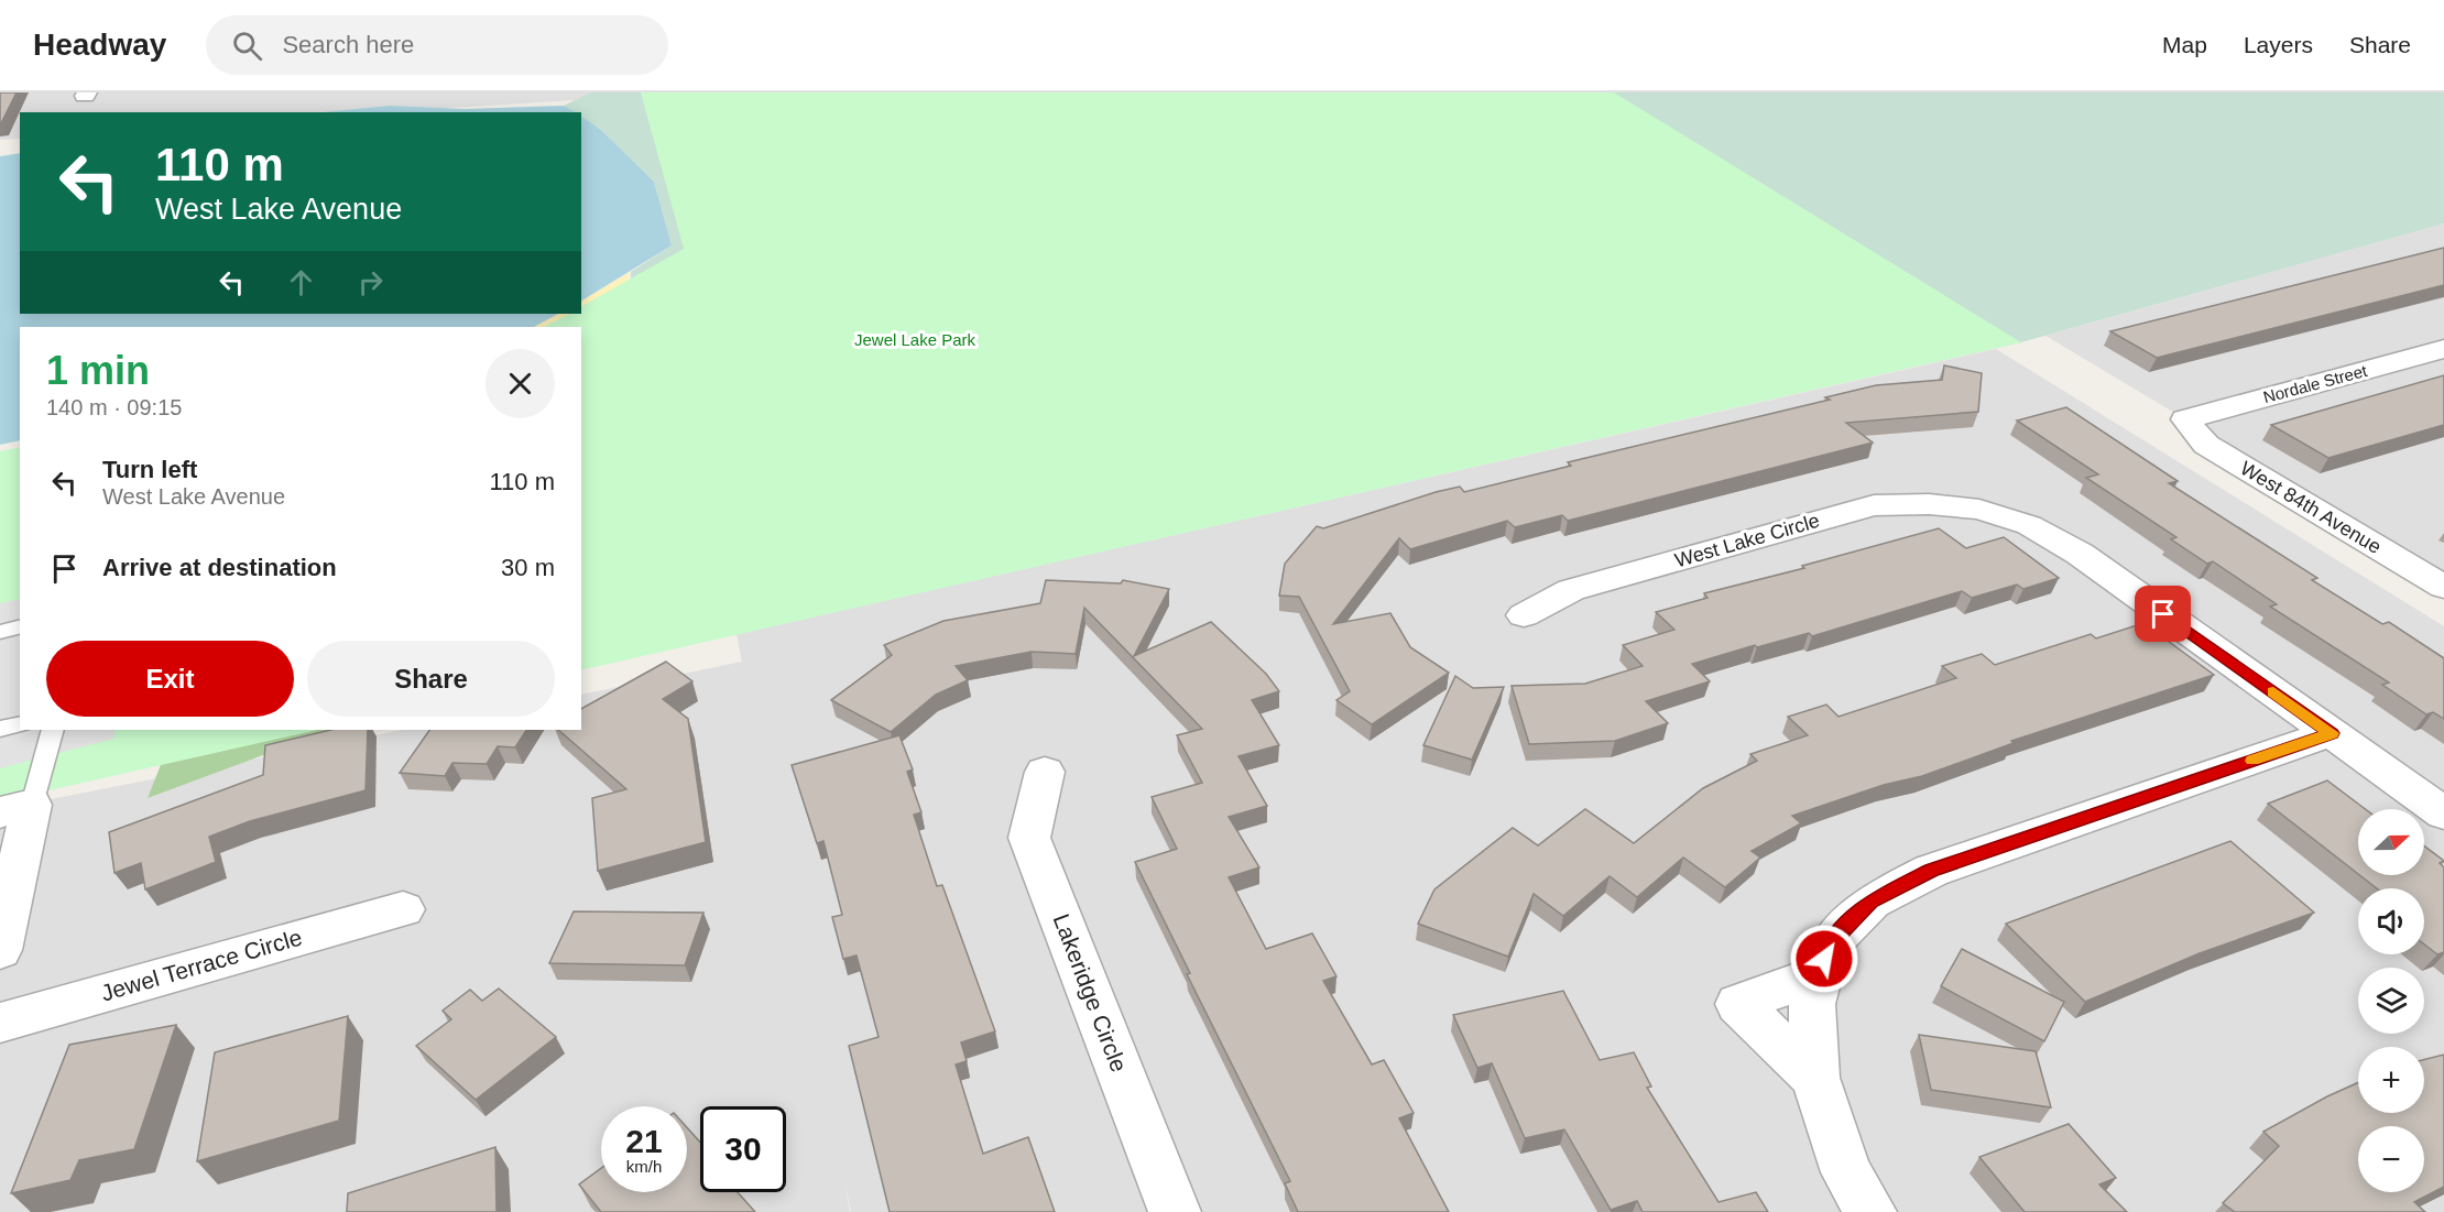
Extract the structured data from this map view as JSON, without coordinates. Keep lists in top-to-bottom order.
{
  "streets": {
    "street": [
      "Nordale Street",
      "West 84th Avenue",
      "West Lake Circle",
      "Jewel Terrace Circle",
      "Lakeridge Circle"
    ]
  },
  "crossings": [
    ["Nordale Street", "West 84th Avenue"]
  ],
  "parks": ["Jewel Lake Park"],
  "north": "right",
  "page": {
    "header": "Headway",
    "search": "Search here",
    "nav": ["Map", "Layers", "Share"],
    "turn": ["110 m", "West Lake Avenue"],
    "heading": ["1 min", "140 m · 09:15"],
    "list": [
      {
        "name": "Turn left",
        "note": "West Lake Avenue",
        "value": "110 m"
      },
      {
        "name": "Arrive at destination",
        "value": "30 m"
      }
    ],
    "buttons": ["Exit", "Share"],
    "map_buttons": ["+", "−"],
    "speed": "21 km/h",
    "limit": "30"
  }
}
